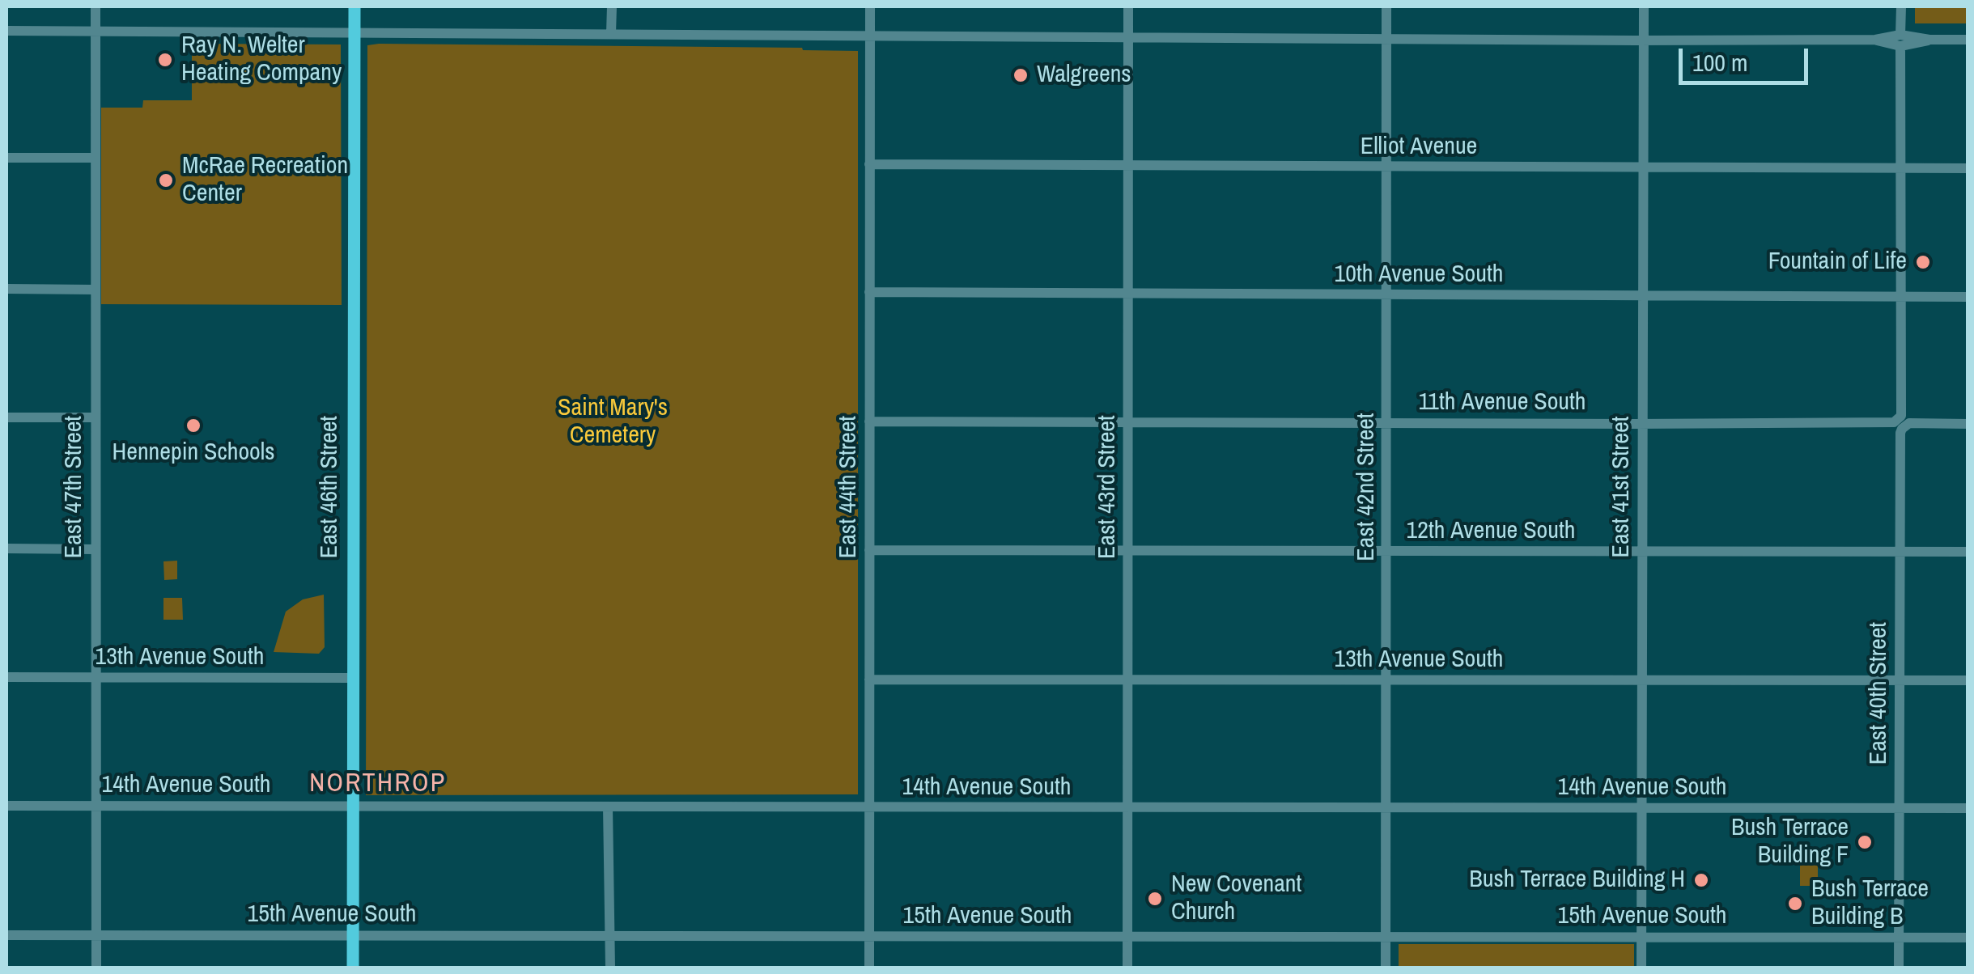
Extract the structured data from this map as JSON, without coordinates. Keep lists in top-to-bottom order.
{
  "streets": {
    "main road": ["East 46th Street"],
    "street": [
      "Elliot Avenue",
      "10th Avenue South",
      "11th Avenue South",
      "East 47th Street",
      "East 44th Street",
      "East 43rd Street",
      "East 42nd Street",
      "East 41st Street",
      "12th Avenue South",
      "13th Avenue South",
      "East 40th Street",
      "14th Avenue South",
      "15th Avenue South"
    ]
  },
  "crossings": [
    ["Elliot Avenue", "East 44th Street"],
    ["Elliot Avenue", "East 43rd Street"],
    ["Elliot Avenue", "East 42nd Street"],
    ["Elliot Avenue", "East 41st Street"],
    ["10th Avenue South", "11th Avenue South"],
    ["10th Avenue South", "East 44th Street"],
    ["10th Avenue South", "East 43rd Street"],
    ["10th Avenue South", "East 42nd Street"],
    ["10th Avenue South", "East 41st Street"],
    ["11th Avenue South", "East 44th Street"],
    ["11th Avenue South", "East 43rd Street"],
    ["11th Avenue South", "East 42nd Street"],
    ["11th Avenue South", "East 41st Street"],
    ["East 47th Street", "13th Avenue South"],
    ["East 47th Street", "14th Avenue South"],
    ["East 47th Street", "15th Avenue South"],
    ["East 46th Street", "13th Avenue South"],
    ["East 46th Street", "14th Avenue South"],
    ["East 46th Street", "15th Avenue South"],
    ["East 44th Street", "12th Avenue South"],
    ["East 44th Street", "13th Avenue South"],
    ["East 44th Street", "14th Avenue South"],
    ["East 44th Street", "15th Avenue South"],
    ["East 43rd Street", "12th Avenue South"],
    ["East 43rd Street", "13th Avenue South"],
    ["East 43rd Street", "14th Avenue South"],
    ["East 43rd Street", "15th Avenue South"],
    ["East 42nd Street", "12th Avenue South"],
    ["East 42nd Street", "13th Avenue South"],
    ["East 42nd Street", "14th Avenue South"],
    ["East 42nd Street", "15th Avenue South"],
    ["East 41st Street", "12th Avenue South"],
    ["East 41st Street", "13th Avenue South"],
    ["East 41st Street", "14th Avenue South"],
    ["East 41st Street", "15th Avenue South"],
    ["12th Avenue South", "East 40th Street"],
    ["13th Avenue South", "East 40th Street"],
    ["East 40th Street", "14th Avenue South"],
    ["East 40th Street", "15th Avenue South"]
  ],
  "districts": ["NORTHROP"],
  "parks": ["Saint Mary's Cemetery"],
  "places": [
    "Ray N. Welter Heating Company",
    "Walgreens",
    "McRae Recreation Center",
    "Fountain of Life",
    "Hennepin Schools",
    "Bush Terrace Building F",
    "Bush Terrace Building H",
    "New Covenant Church",
    "Bush Terrace Building B"
  ],
  "scale_bar": "100 m"
}
